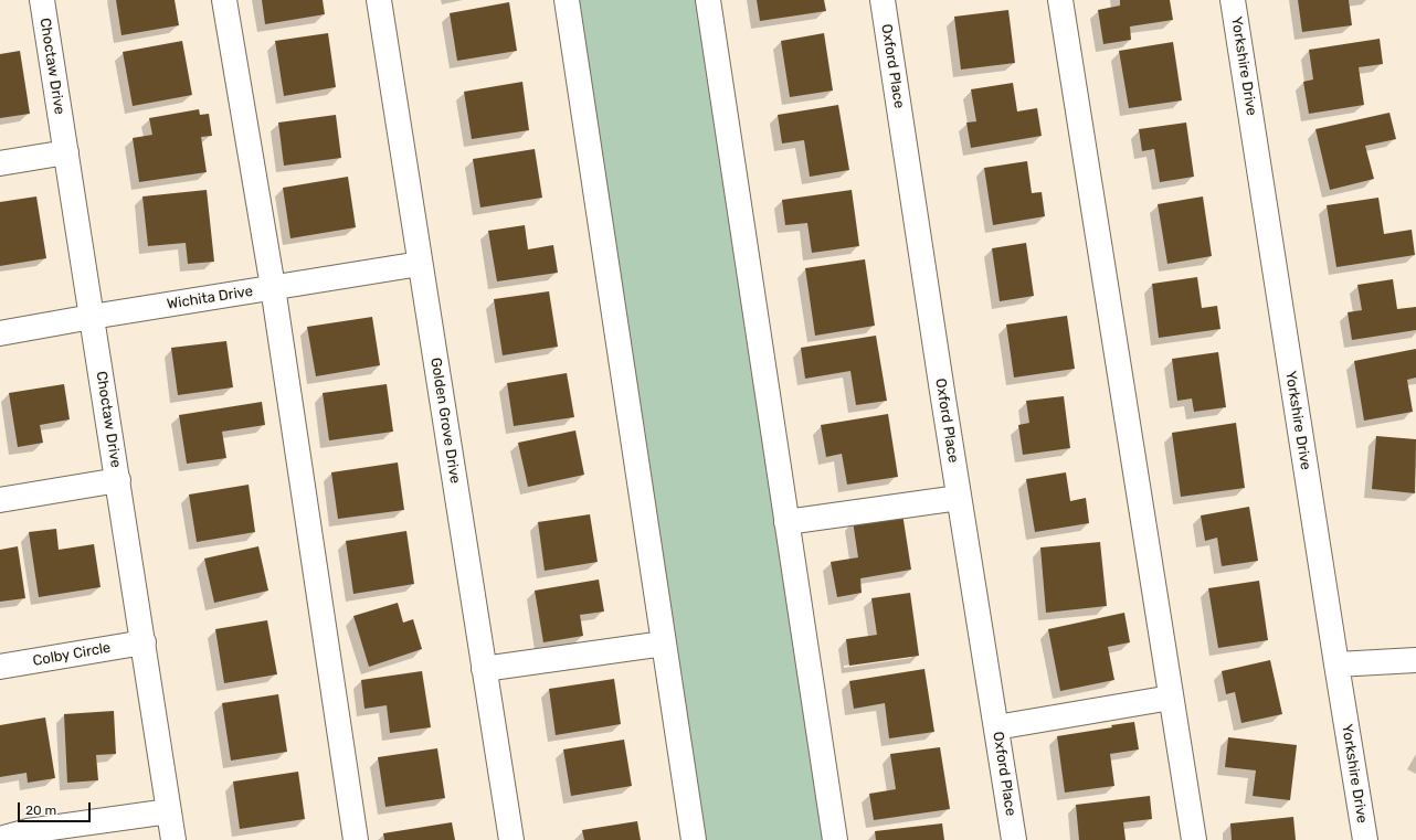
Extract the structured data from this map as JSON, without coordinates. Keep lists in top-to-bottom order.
{
  "streets": {
    "street": [
      "Choctaw Drive",
      "Oxford Place",
      "Yorkshire Drive",
      "Wichita Drive",
      "Golden Grove Drive",
      "Colby Circle"
    ]
  },
  "crossings": [
    ["Choctaw Drive", "Wichita Drive"],
    ["Choctaw Drive", "Colby Circle"],
    ["Wichita Drive", "Golden Grove Drive"]
  ],
  "scale_bar": "20 m"
}
